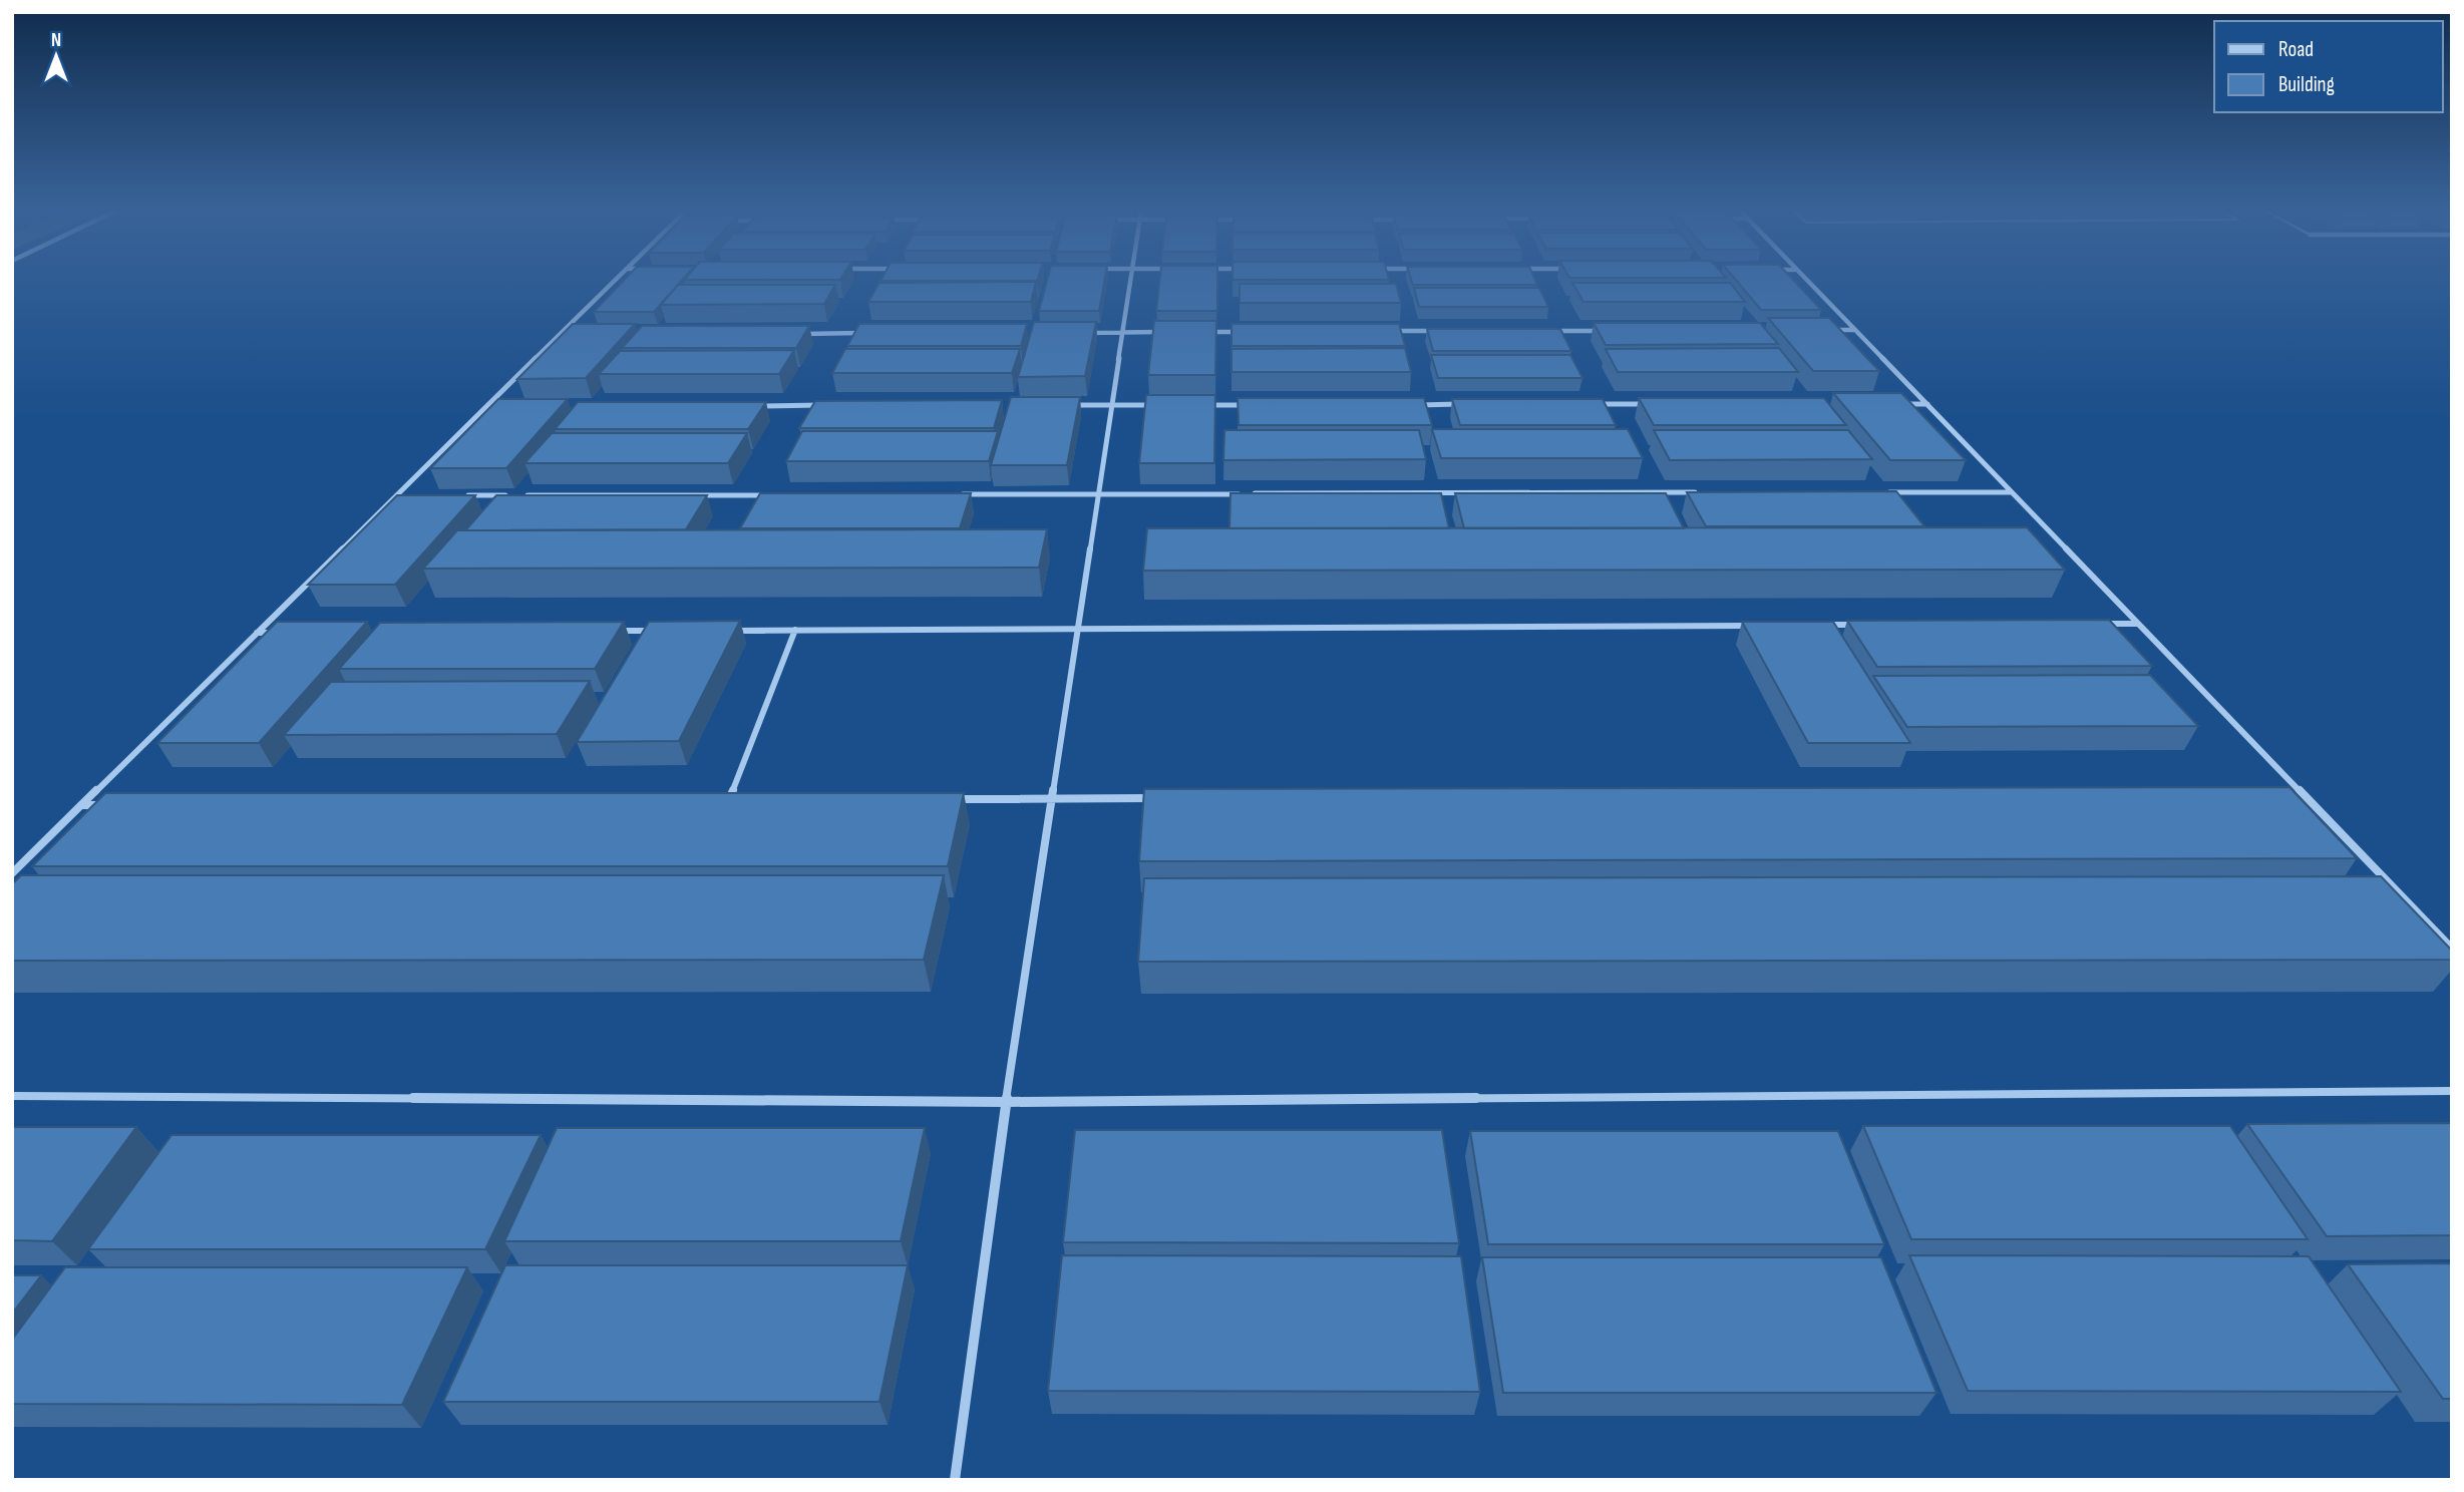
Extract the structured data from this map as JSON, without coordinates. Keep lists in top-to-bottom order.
{
  "legend": ["Road", "Building"],
  "north": "top"
}
